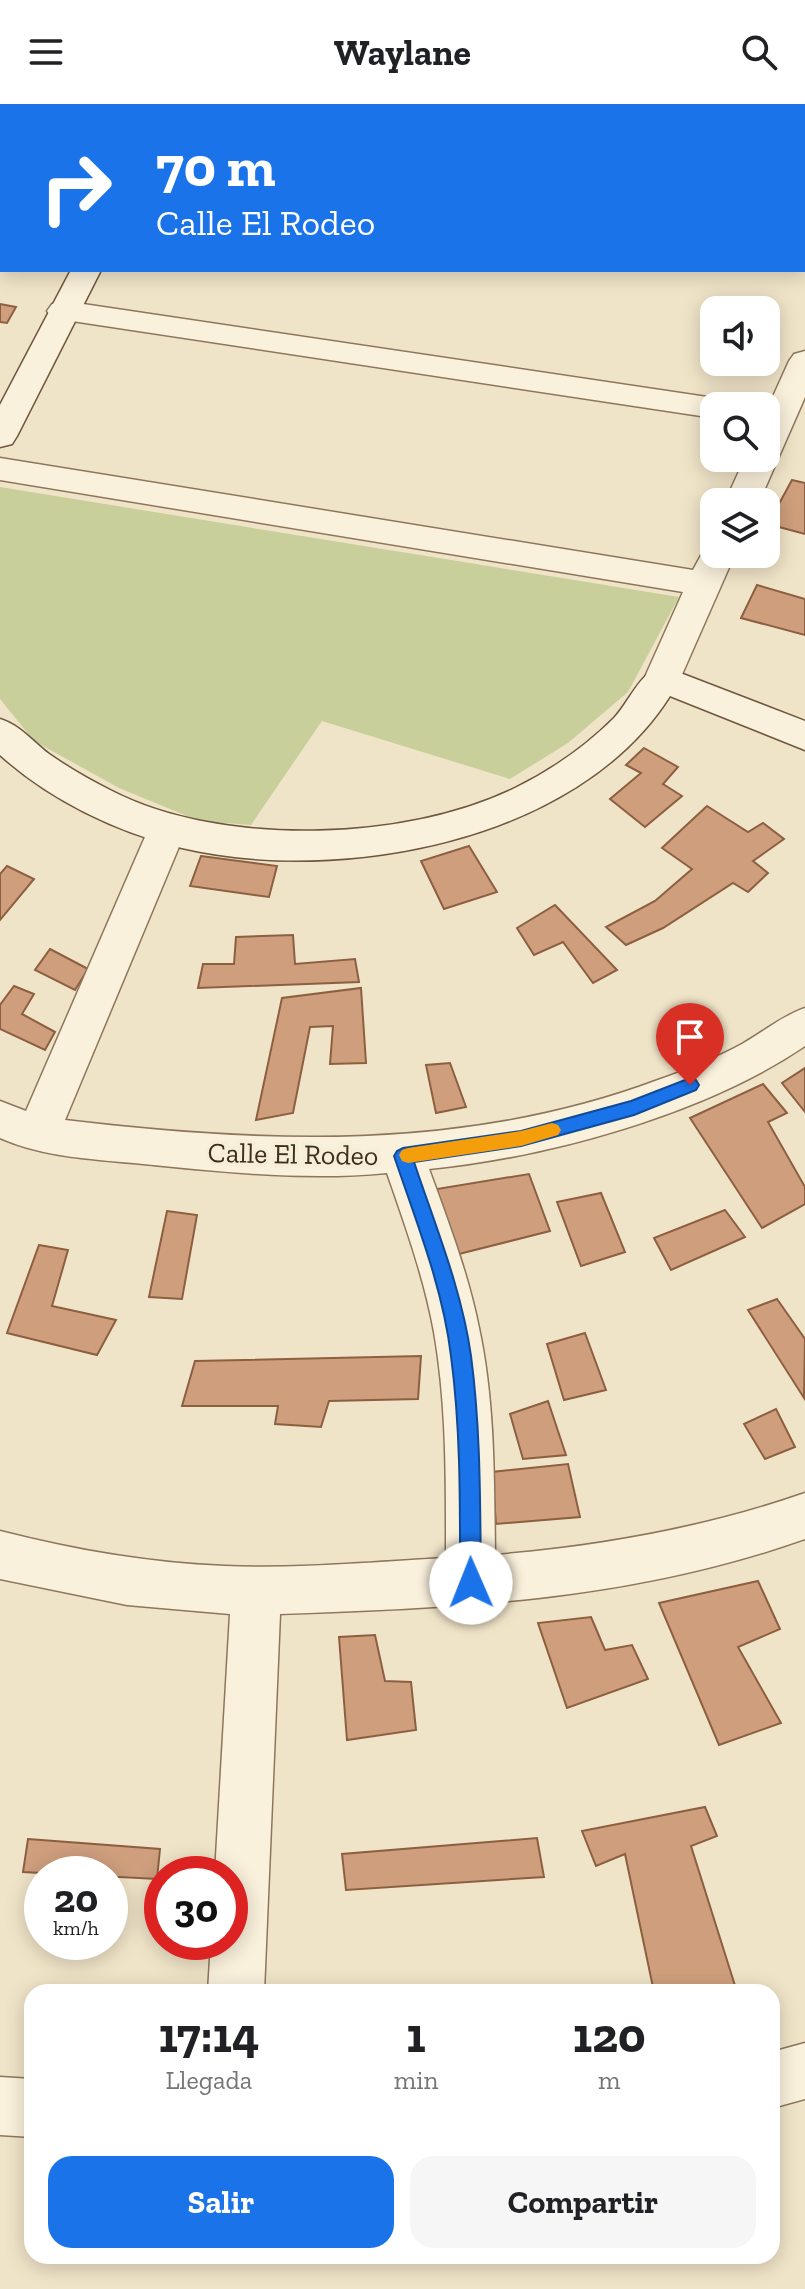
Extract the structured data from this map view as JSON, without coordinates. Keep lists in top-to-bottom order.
{
  "streets": {
    "street": ["Calle El Rodeo"]
  },
  "page": {
    "header": "Waylane",
    "turn": ["70 m", "Calle El Rodeo"],
    "speed": "20 km/h",
    "limit": "30",
    "eta": [
      "17:14",
      "Llegada",
      "1",
      "min",
      "120",
      "m"
    ],
    "buttons": ["Salir", "Compartir"]
  }
}
